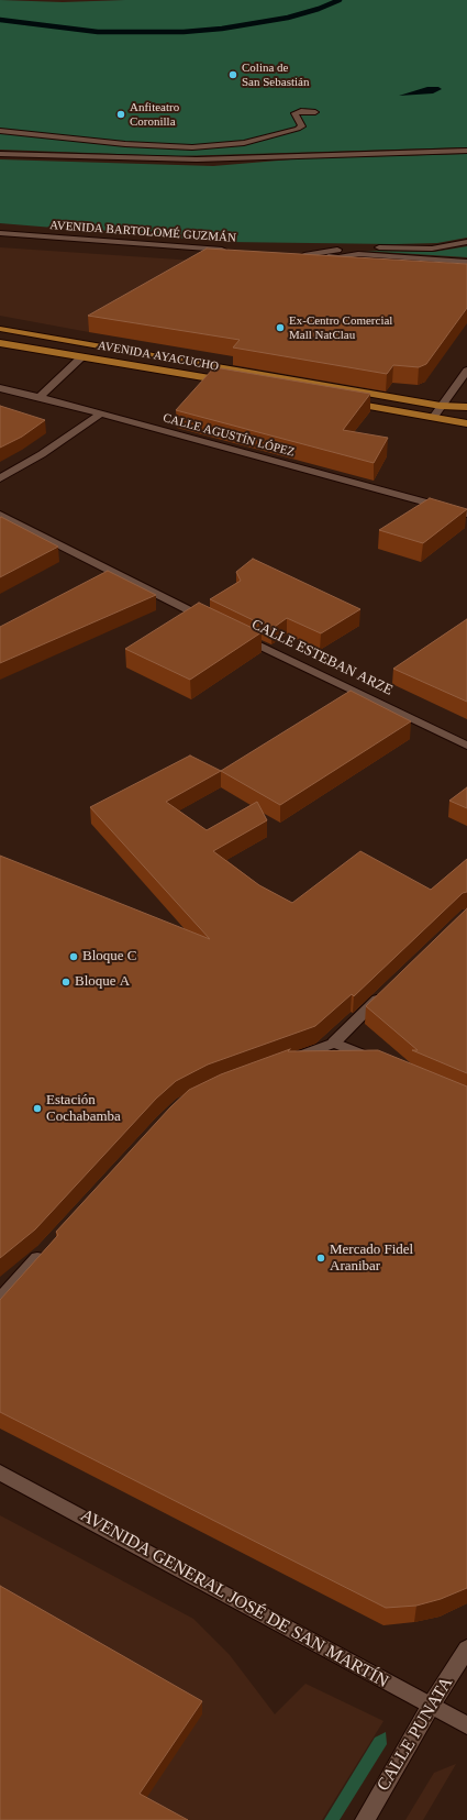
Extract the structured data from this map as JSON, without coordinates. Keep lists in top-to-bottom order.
{
  "streets": {
    "main road": ["AVENIDA AYACUCHO"],
    "street": [
      "AVENIDA BARTOLOMÉ GUZMÁN",
      "CALLE AGUSTÍN LÓPEZ",
      "CALLE ESTEBAN ARZE",
      "AVENIDA GENERAL JOSÉ DE SAN MARTÍN",
      "CALLE PUNATA"
    ]
  },
  "crossings": [
    ["AVENIDA GENERAL JOSÉ DE SAN MARTÍN", "CALLE PUNATA"]
  ],
  "places": [
    "Colina de San Sebastián",
    "Anfiteatro Coronilla",
    "Ex-Centro Comercial Mall NatClau",
    "Bloque C",
    "Bloque A",
    "Estación Cochabamba",
    "Mercado Fidel Aranibar"
  ]
}
